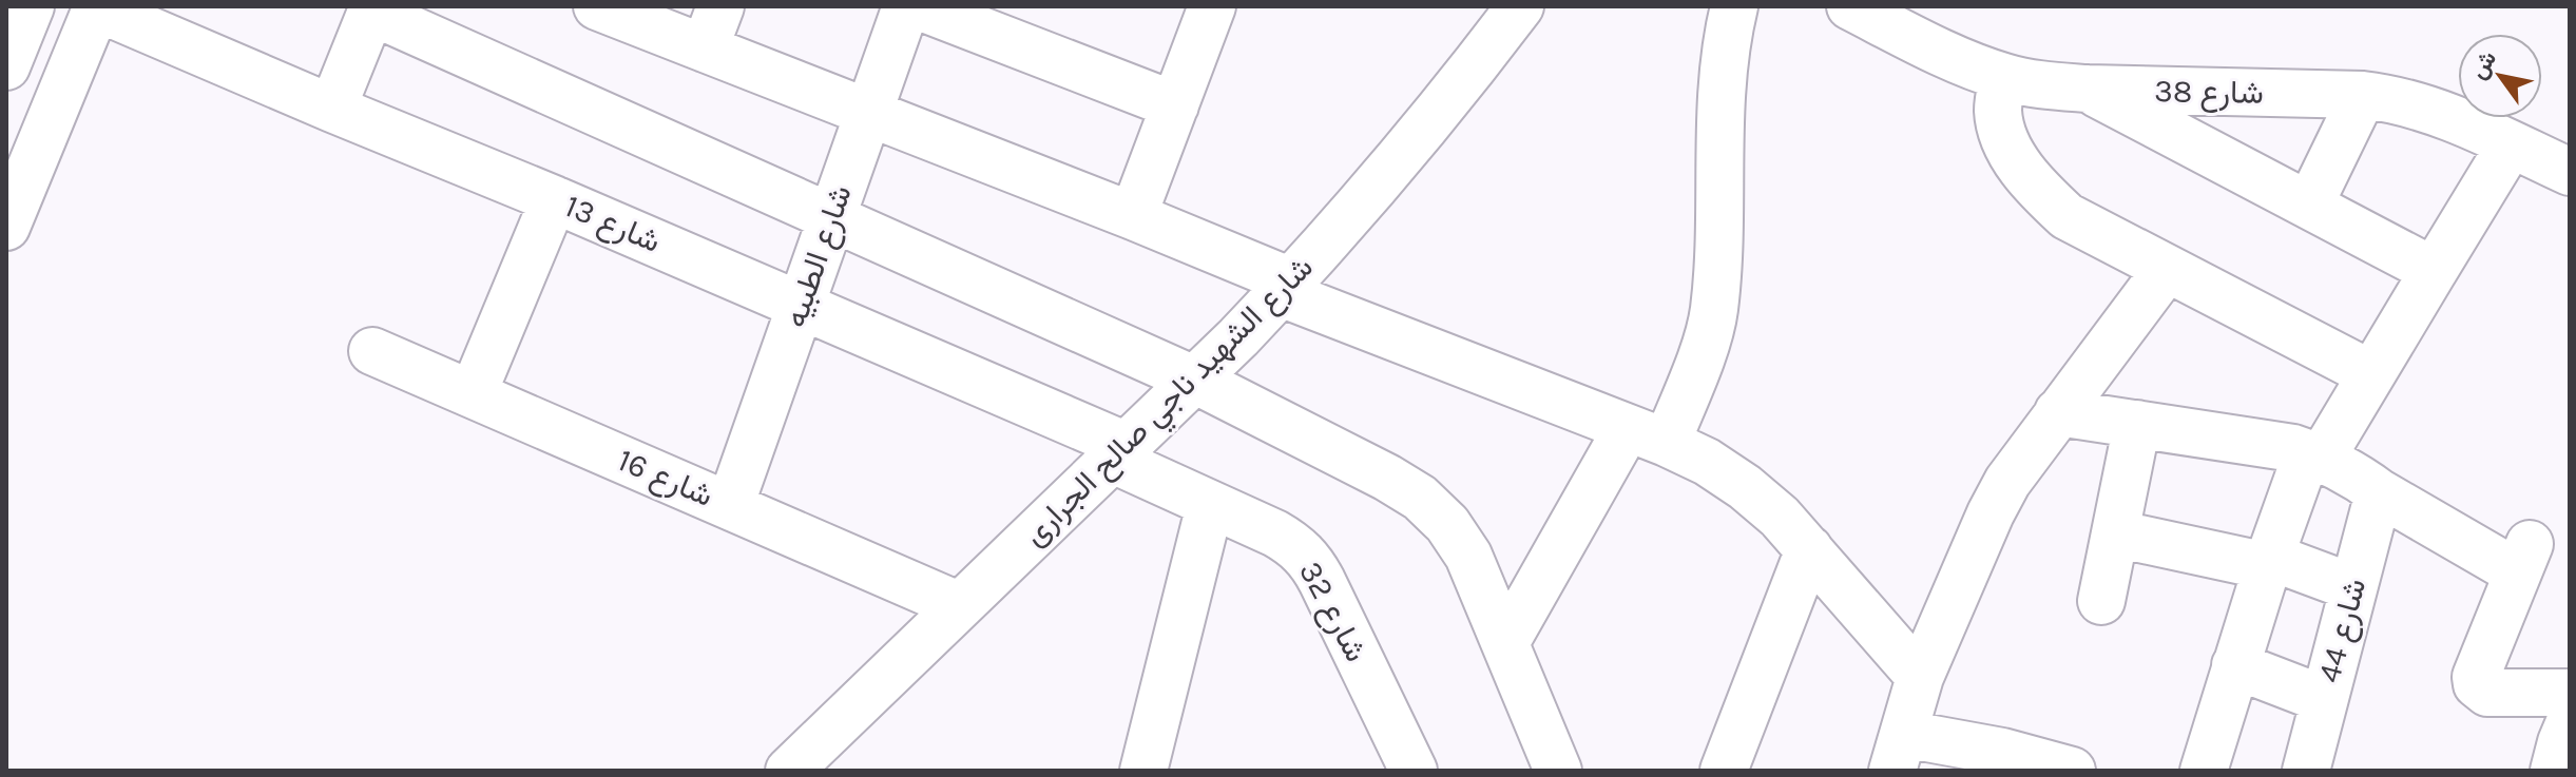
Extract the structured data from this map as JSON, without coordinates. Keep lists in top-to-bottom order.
{
  "streets": {
    "street": [
      "شارع 38",
      "شارع 13",
      "شارع الطبيه",
      "شارع الشهيد ناجي صالح الجرارى",
      "شارع 16",
      "شارع 32",
      "شارع 44"
    ]
  },
  "crossings": [
    ["شارع 13", "شارع الطبيه"],
    ["شارع 13", "شارع الشهيد ناجي صالح الجرارى"],
    ["شارع 13", "شارع 32"],
    ["شارع الطبيه", "شارع 16"],
    ["شارع الشهيد ناجي صالح الجرارى", "شارع 16"],
    ["شارع الشهيد ناجي صالح الجرارى", "شارع 32"]
  ],
  "north": "top left"
}
